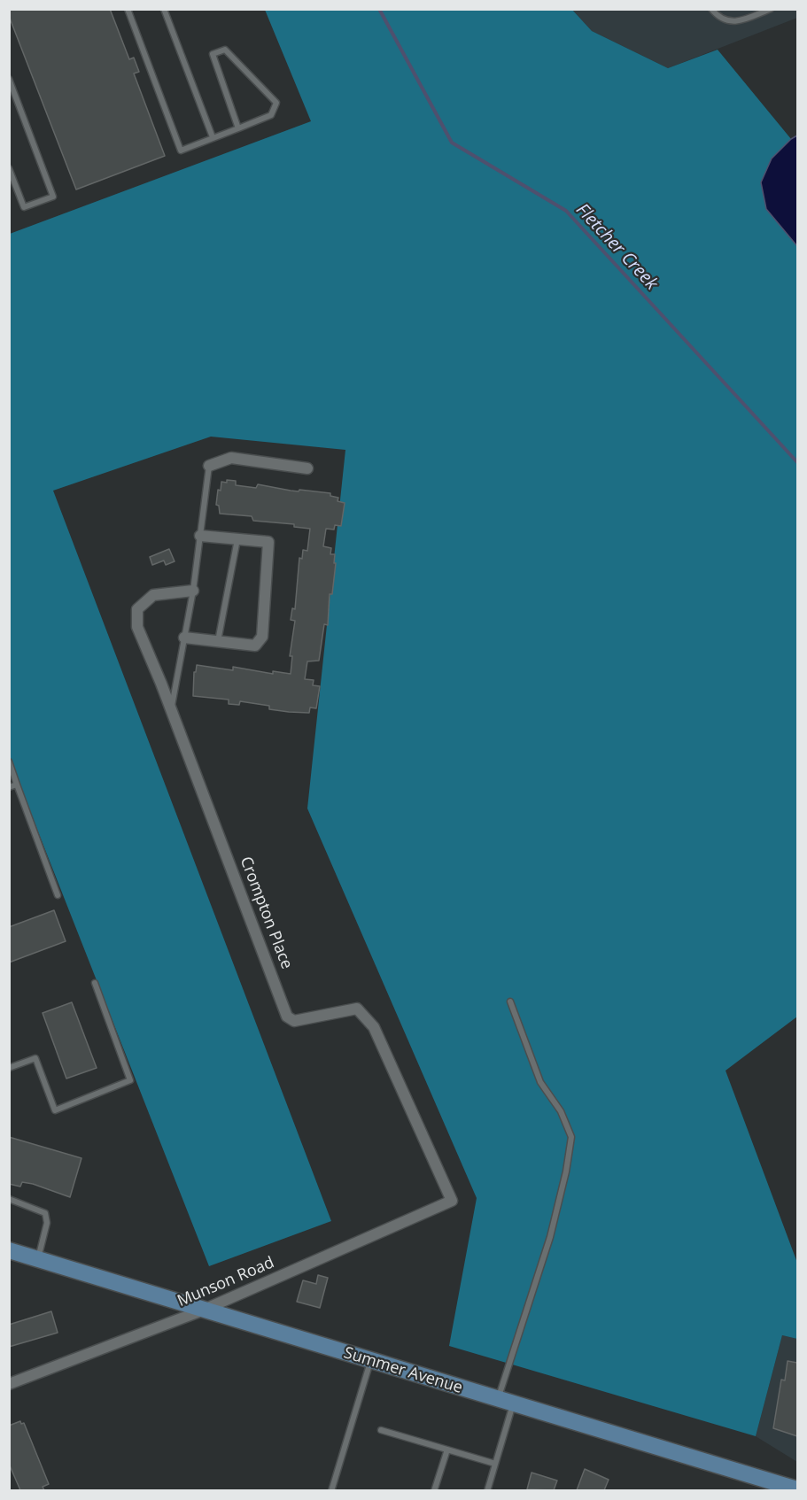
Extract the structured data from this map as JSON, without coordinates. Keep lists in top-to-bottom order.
{
  "streets": {
    "main road": ["Summer Avenue"],
    "street": ["Crompton Place", "Munson Road"]
  },
  "crossings": [
    ["Crompton Place", "Munson Road"],
    ["Munson Road", "Summer Avenue"]
  ],
  "water": ["Fletcher Creek"]
}
